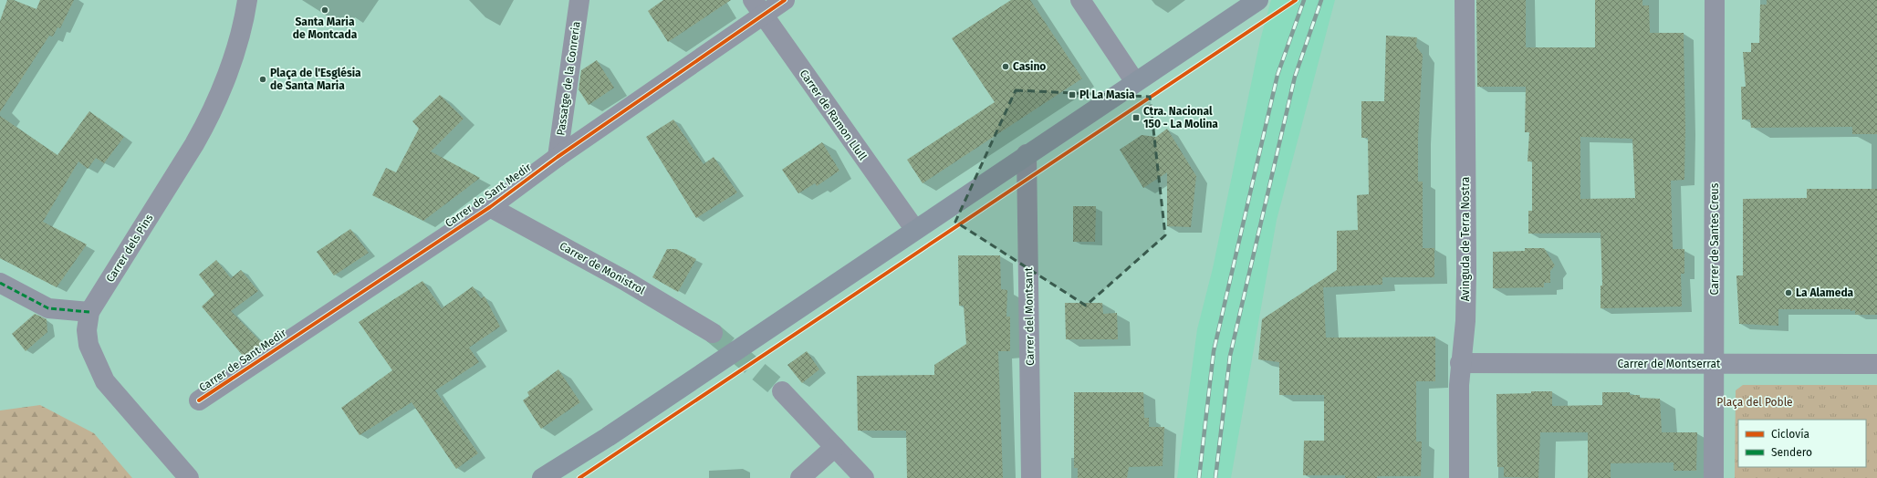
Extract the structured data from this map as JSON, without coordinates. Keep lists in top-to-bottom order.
{
  "streets": {
    "street": [
      "Passatge de la Conreria",
      "Carrer de Ramon Llull",
      "Carrer de Sant Medir",
      "Avinguda de Terra Nostra",
      "Carrer de Santes Creus",
      "Carrer dels Pins",
      "Carrer de Monistrol",
      "Carrer del Montsant",
      "Carrer de Montserrat"
    ]
  },
  "crossings": [
    ["Passatge de la Conreria", "Carrer de Sant Medir"],
    ["Carrer de Ramon Llull", "Carrer de Sant Medir"],
    ["Carrer de Sant Medir", "Carrer de Monistrol"],
    ["Avinguda de Terra Nostra", "Carrer de Montserrat"],
    ["Carrer de Santes Creus", "Carrer de Montserrat"]
  ],
  "parks": ["Plaça del Poble"],
  "places": {
    "other": [
      "Santa Maria de Montcada",
      "Casino",
      "Plaça de l'Església de Santa Maria",
      "La Alameda"
    ],
    "transit": ["Pl La Masia", "Ctra. Nacional 150 - La Molina"]
  },
  "legend": ["Ciclovía", "Sendero"]
}
